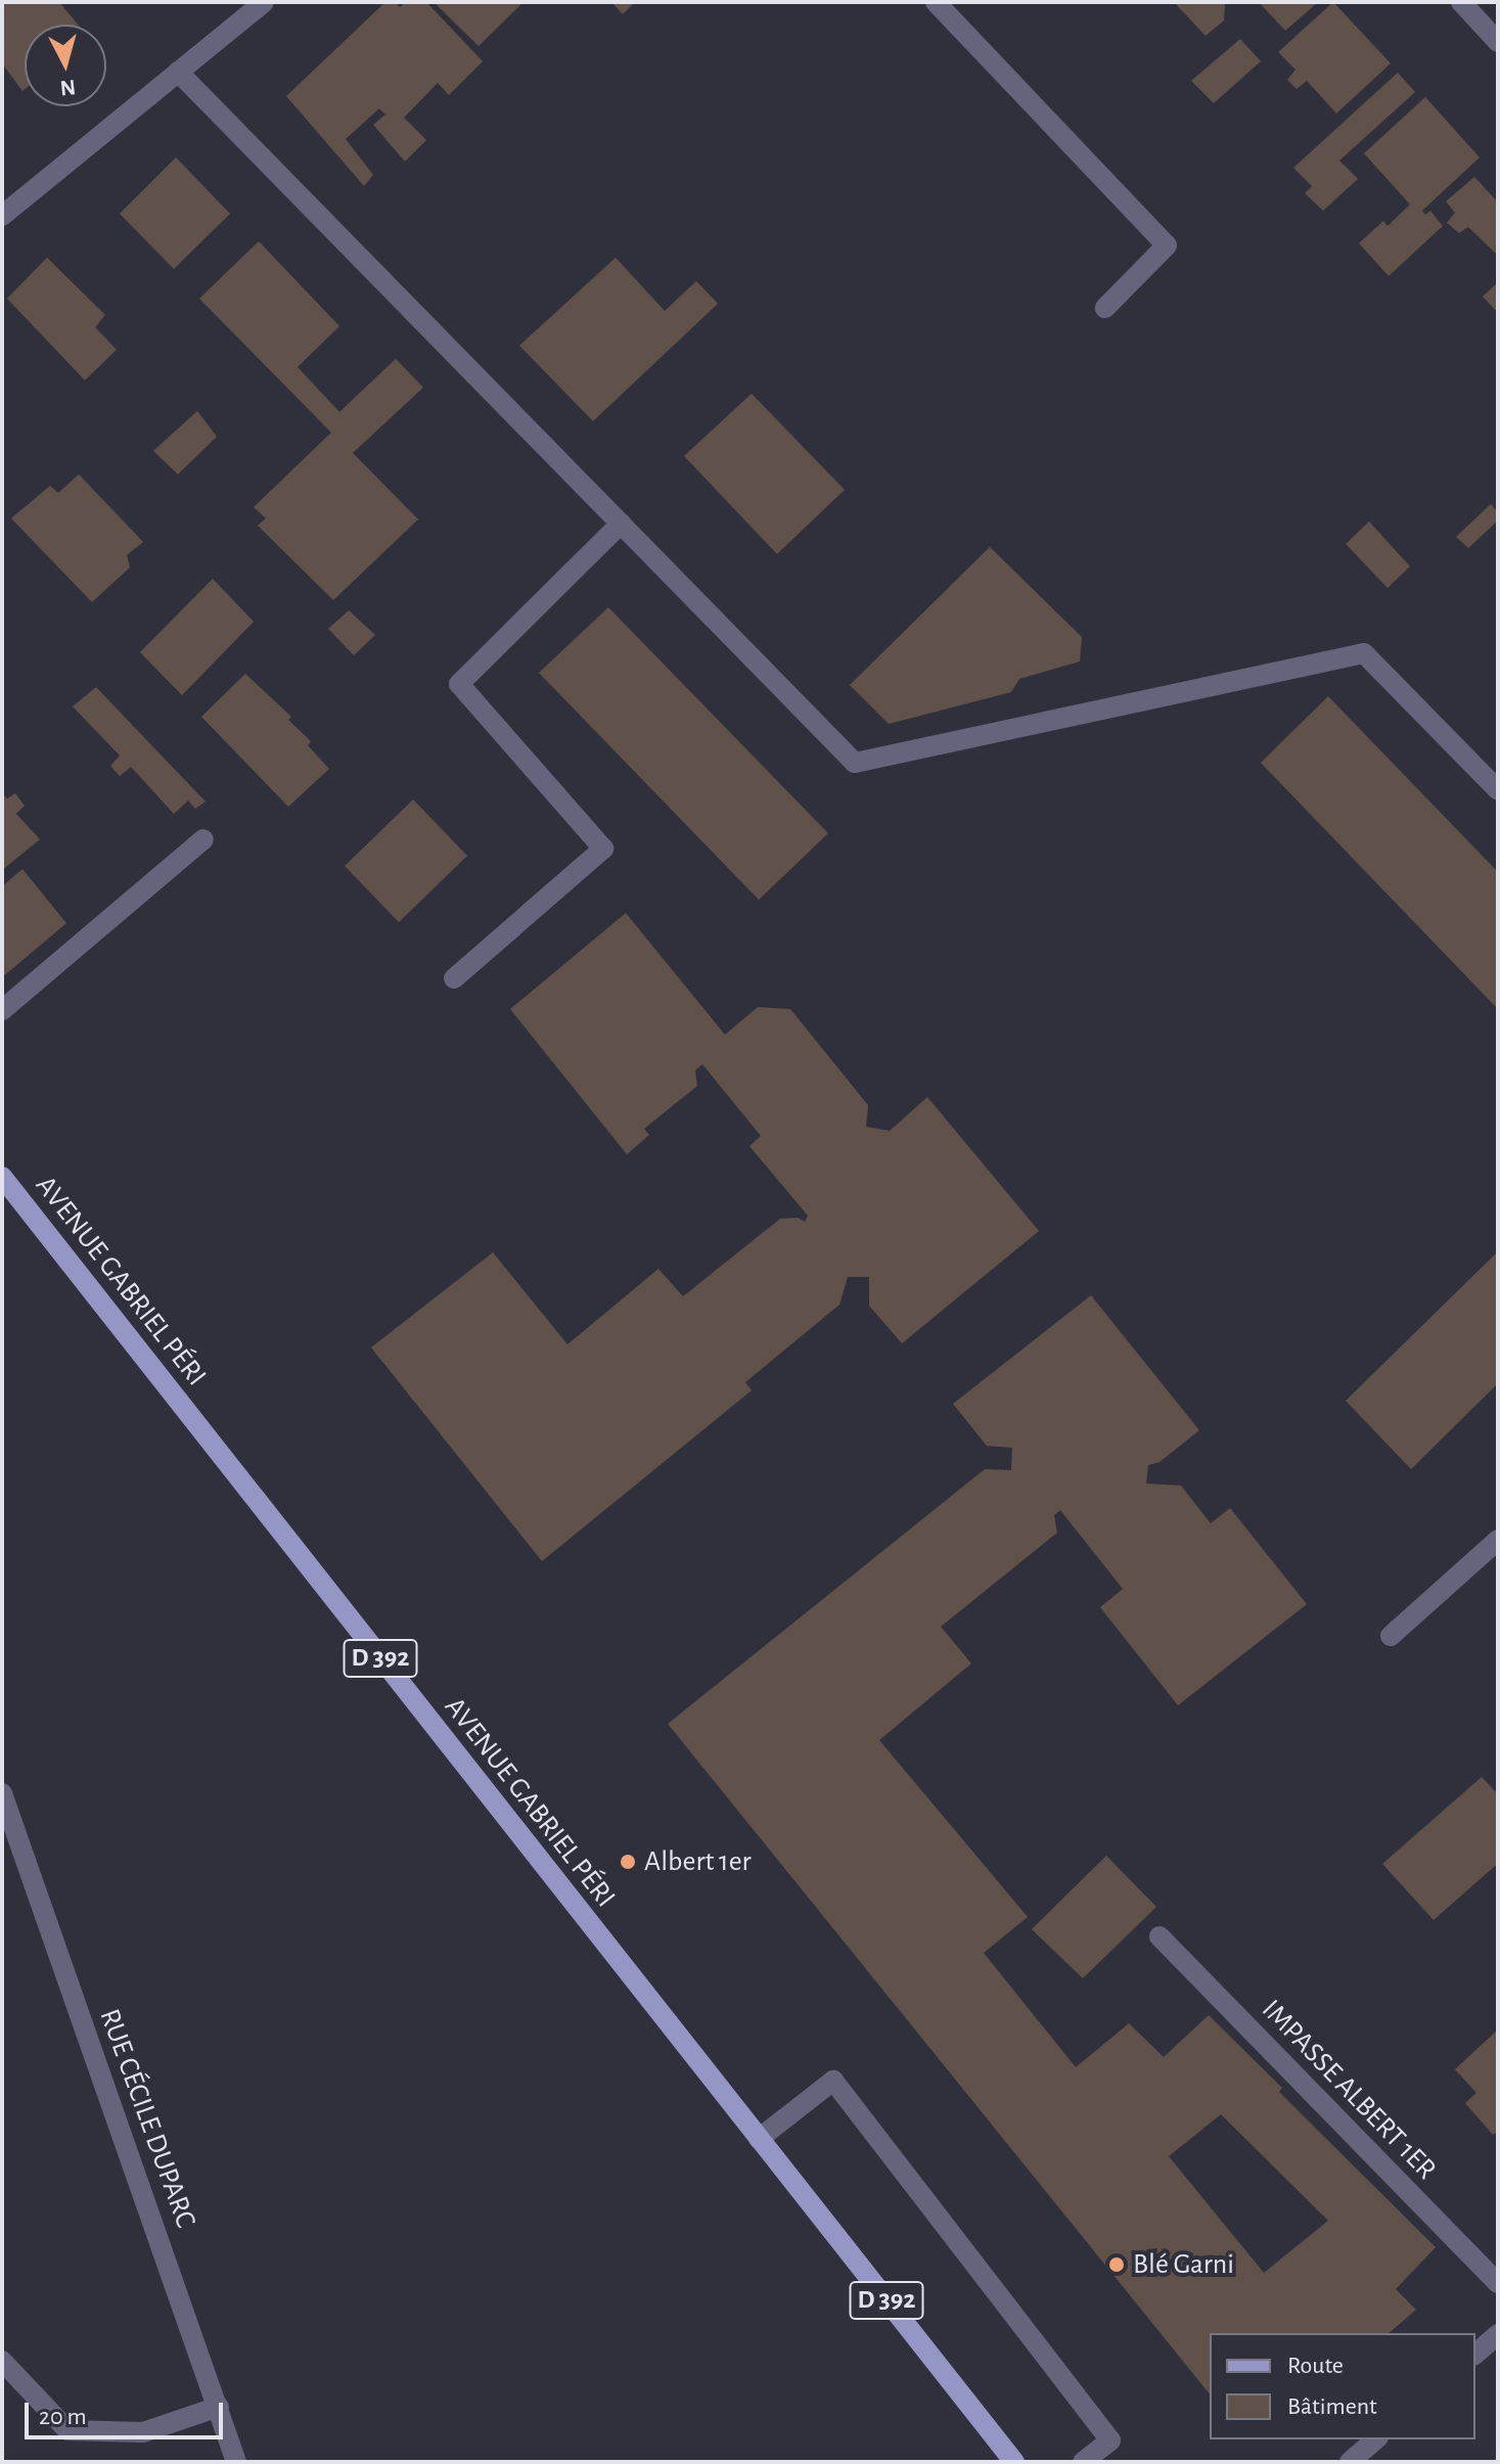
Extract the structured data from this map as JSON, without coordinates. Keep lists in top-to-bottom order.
{
  "streets": {
    "main road": ["AVENUE GABRIEL PÉRI", "D 392"],
    "street": ["IMPASSE ALBERT 1ER", "RUE CÉCILE DUPARC"]
  },
  "places": ["Albert 1er", "Blé Garni"],
  "legend": ["Route", "Bâtiment"],
  "scale_bar": "20 m",
  "north": "bottom"
}
